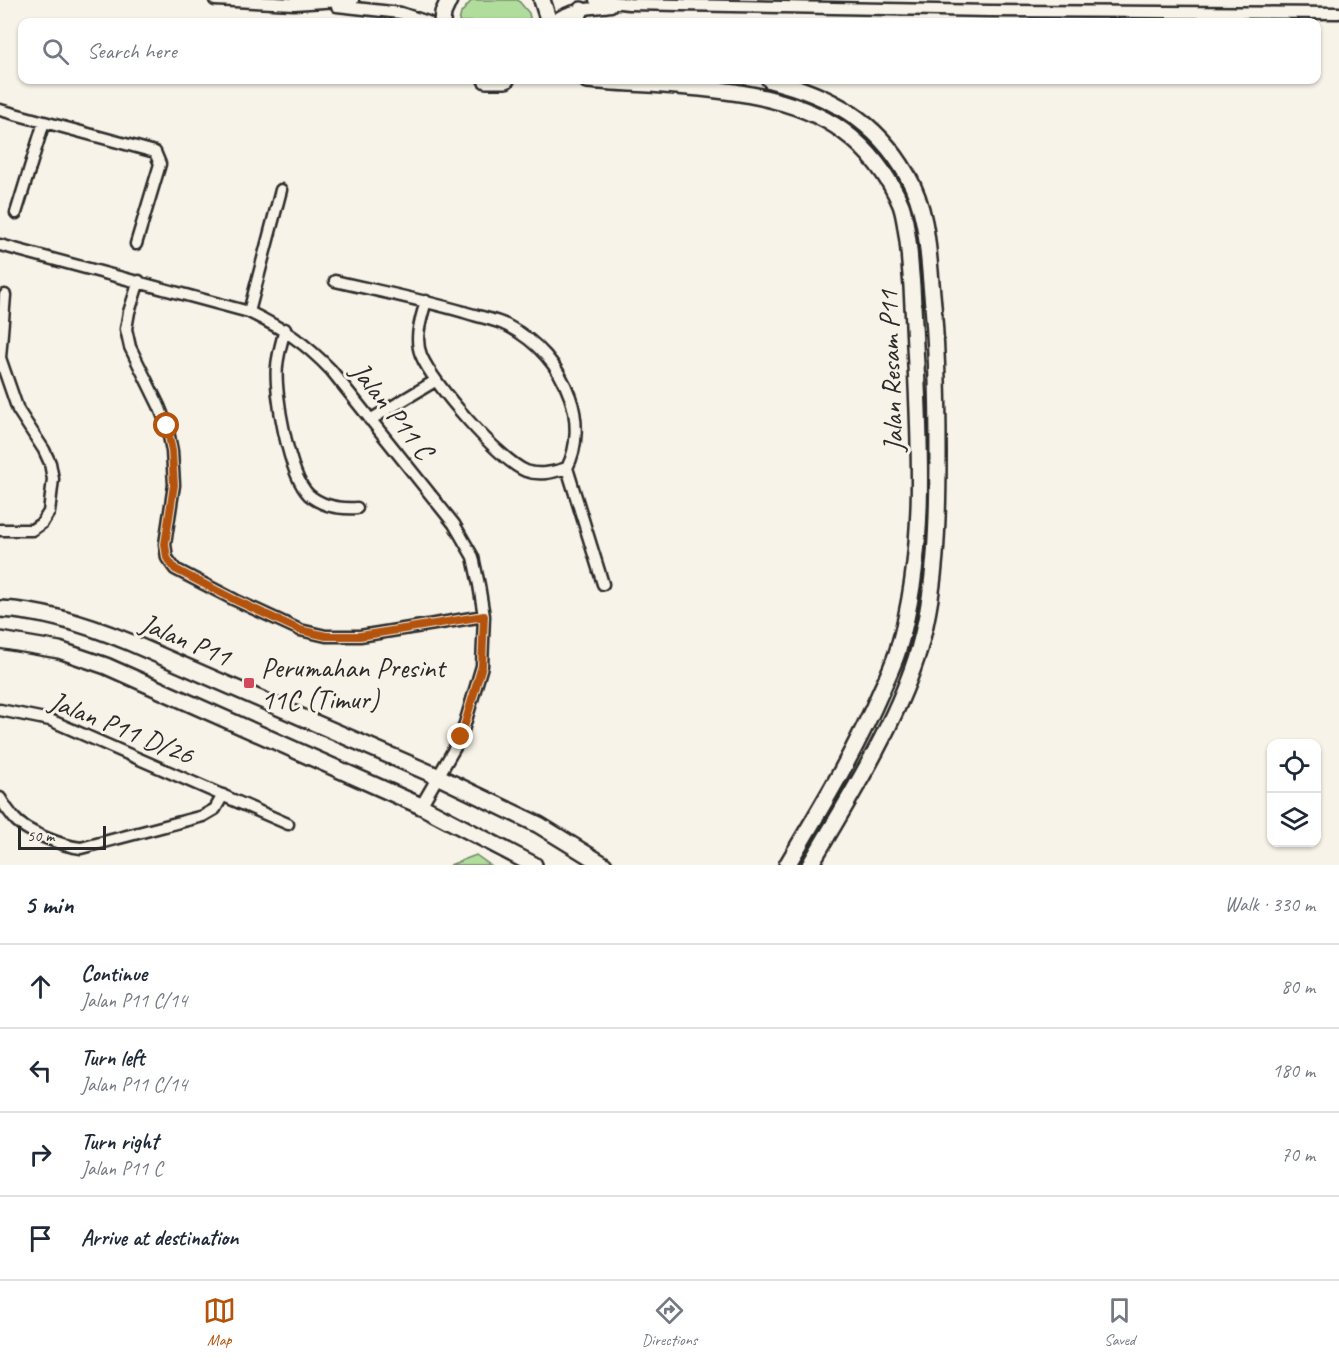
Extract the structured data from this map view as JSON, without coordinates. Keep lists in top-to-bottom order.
{
  "streets": {
    "main road": ["Jalan Resam P11", "Jalan P11"],
    "street": ["Jalan P11 C", "Jalan P11 D/26"]
  },
  "crossings": [
    ["Jalan P11 C", "Jalan P11"]
  ],
  "places": {
    "transit": ["Perumahan Presint 11C (Timur)"]
  },
  "scale_bar": "50 m",
  "page": {
    "search": "Search here",
    "scale": "50 m",
    "heading": ["5 min", "Walk · 330 m"],
    "list": [
      ["Continue", "Jalan P11 C/14", "80 m"],
      ["Turn left", "Jalan P11 C/14", "180 m"],
      ["Turn right", "Jalan P11 C", "70 m"],
      "Arrive at destination"
    ],
    "nav": ["Map", "Directions", "Saved"]
  }
}
